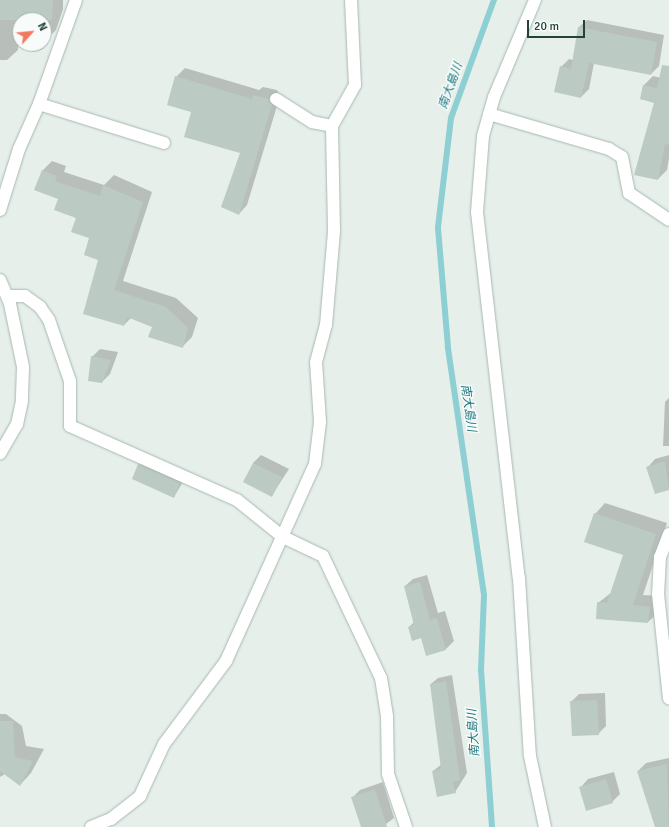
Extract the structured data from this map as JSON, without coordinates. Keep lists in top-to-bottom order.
{
  "water": ["南大島川"],
  "scale_bar": "20 m",
  "north": "top right"
}
